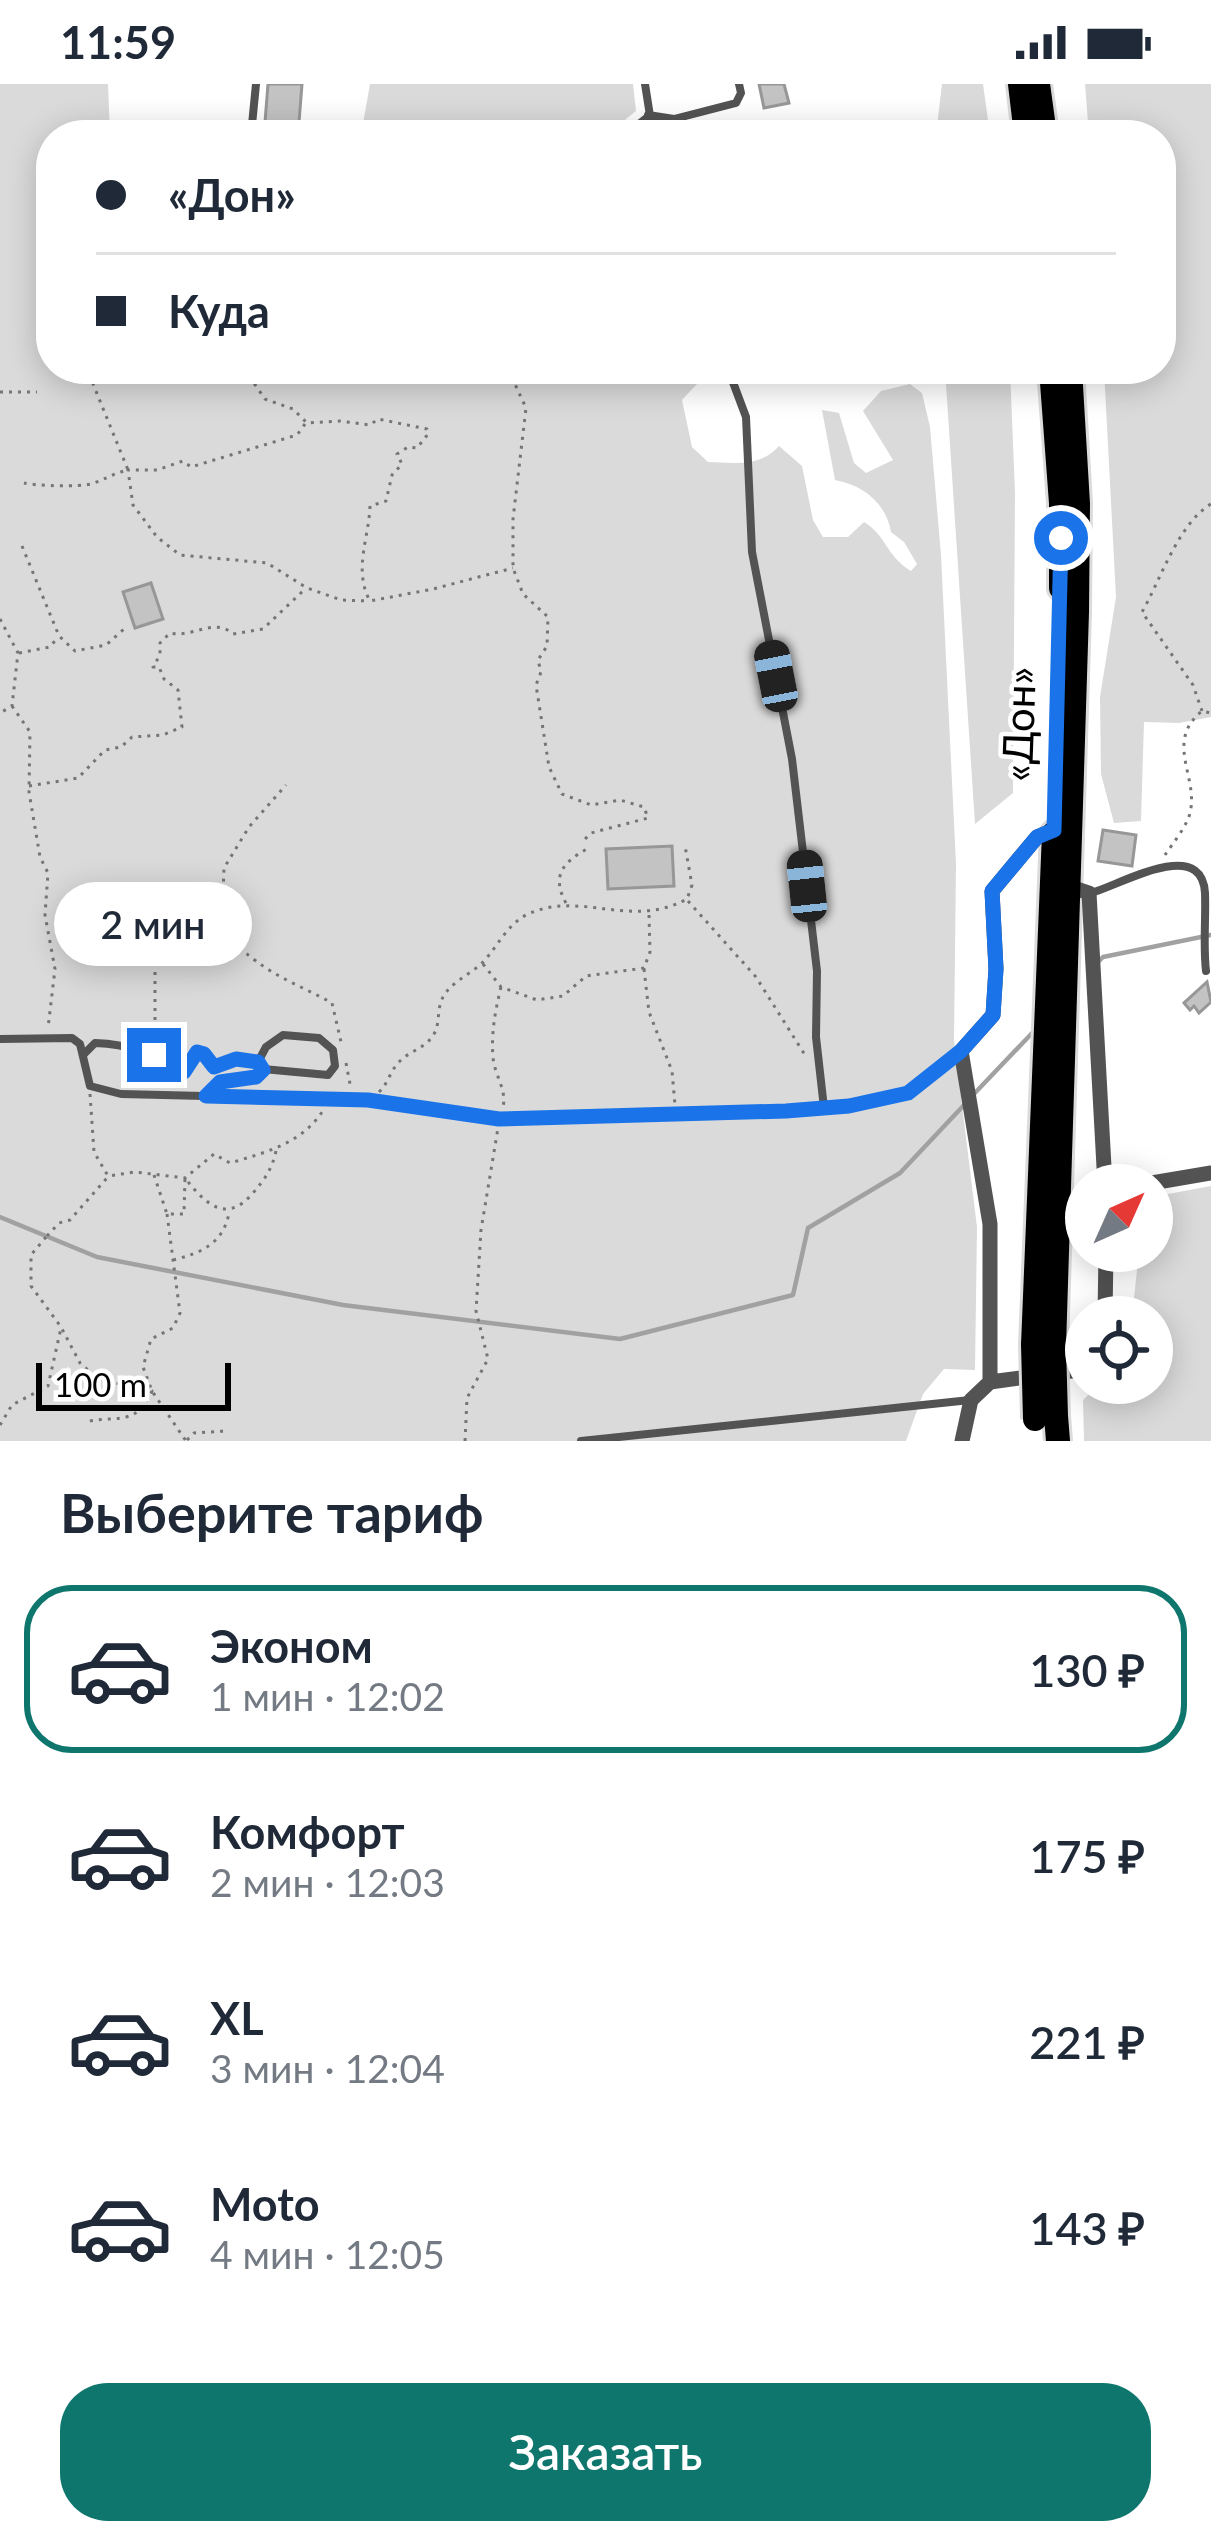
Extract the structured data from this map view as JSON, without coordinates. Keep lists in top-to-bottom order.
{
  "streets": {
    "highway": ["«Дон»"]
  },
  "scale_bar": "100 m",
  "north": "top right",
  "page": {
    "status": "11:59",
    "banner": ["«Дон»", "Куда"],
    "bubble": "2 мин",
    "scale": "100 m",
    "heading": "Выберите тариф",
    "list": [
      {
        "name": "Эконом",
        "note": "1 мин · 12:02",
        "value": "130 ₽"
      },
      {
        "name": "Комфорт",
        "note": "2 мин · 12:03",
        "value": "175 ₽"
      },
      {
        "name": "XL",
        "note": "3 мин · 12:04",
        "value": "221 ₽"
      },
      {
        "name": "Moto",
        "note": "4 мин · 12:05",
        "value": "143 ₽"
      }
    ],
    "buttons": "Заказать"
  }
}
